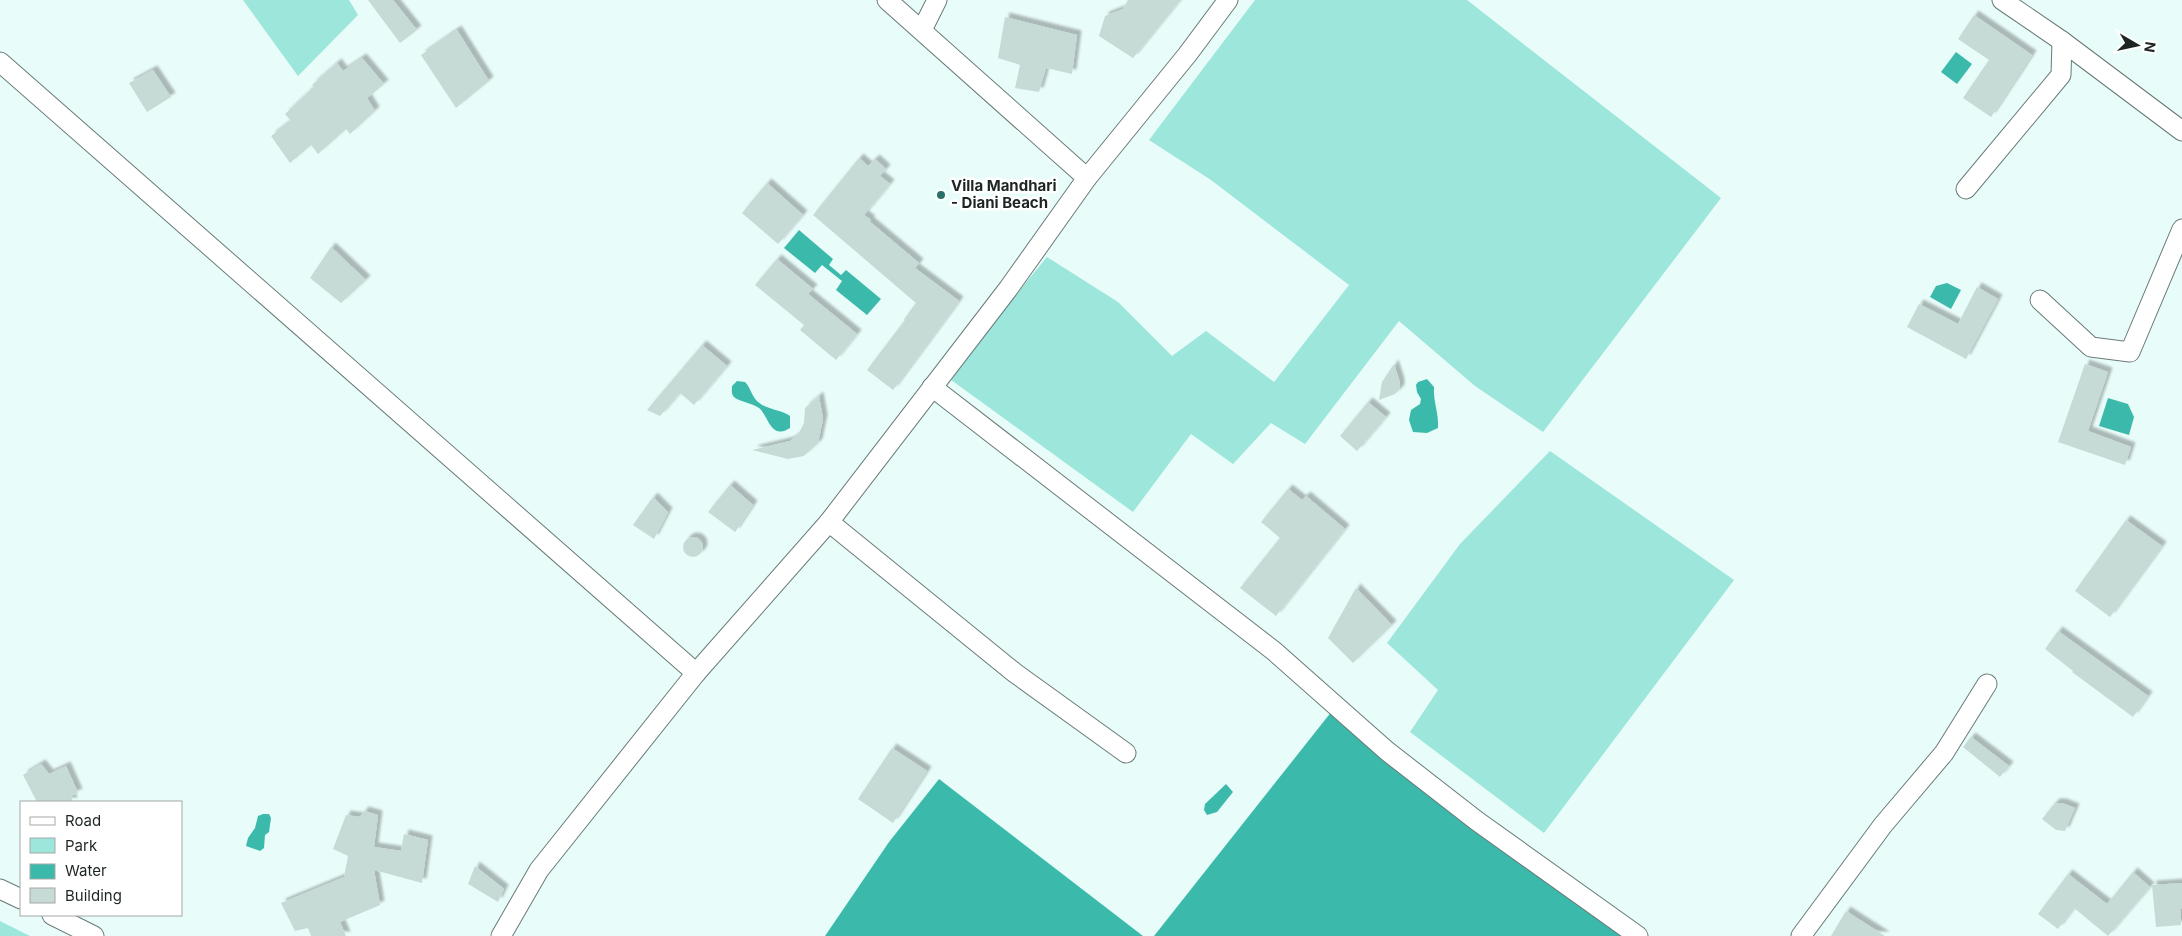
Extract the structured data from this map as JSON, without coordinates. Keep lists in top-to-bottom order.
{
  "places": ["Villa Mandhari - Diani Beach"],
  "legend": [
    "Road",
    "Park",
    "Water",
    "Building"
  ],
  "north": "right"
}
